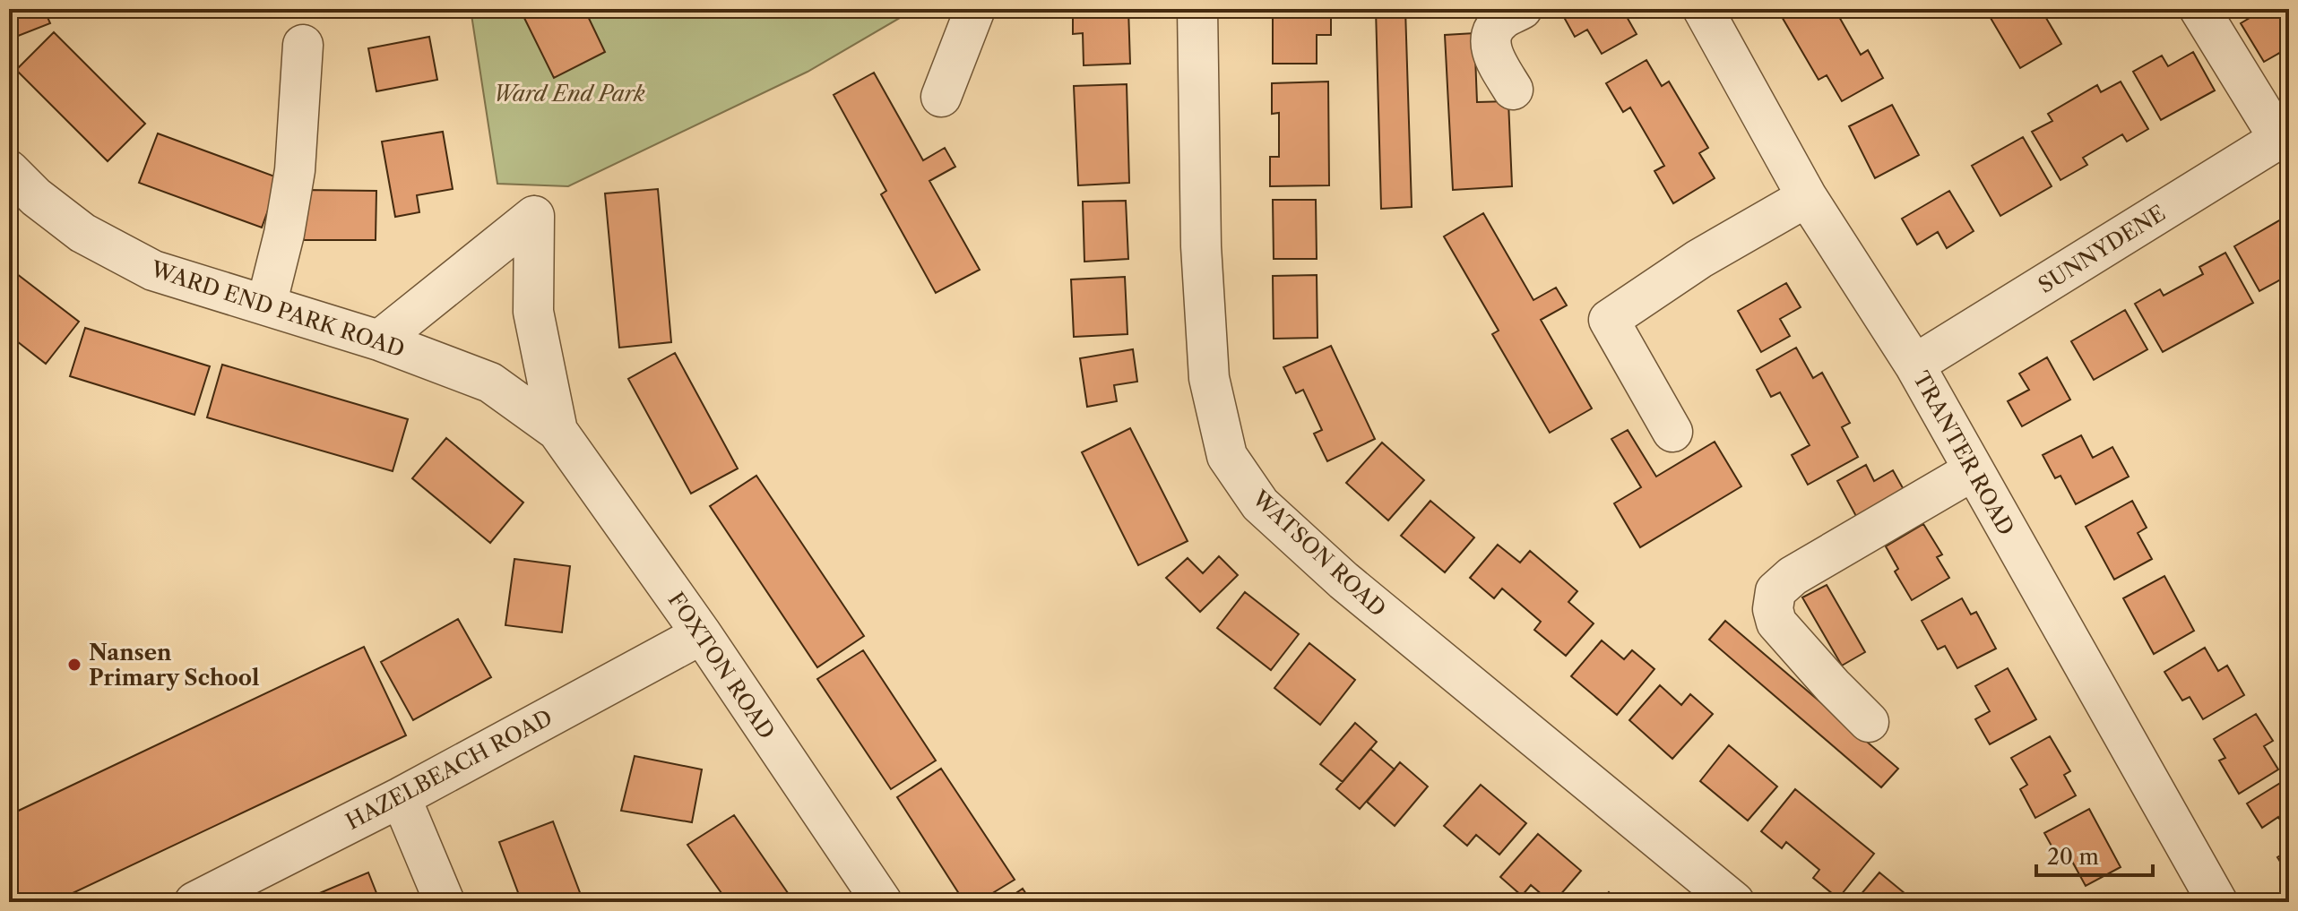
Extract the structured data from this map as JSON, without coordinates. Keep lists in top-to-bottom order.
{
  "streets": {
    "street": [
      "SUNNYDENE",
      "WARD END PARK ROAD",
      "TRANTER ROAD",
      "WATSON ROAD",
      "FOXTON ROAD",
      "HAZELBEACH ROAD"
    ]
  },
  "crossings": [
    ["SUNNYDENE", "TRANTER ROAD"],
    ["WARD END PARK ROAD", "FOXTON ROAD"],
    ["FOXTON ROAD", "HAZELBEACH ROAD"]
  ],
  "parks": ["Ward End Park"],
  "places": ["Nansen Primary School"],
  "scale_bar": "20 m"
}
